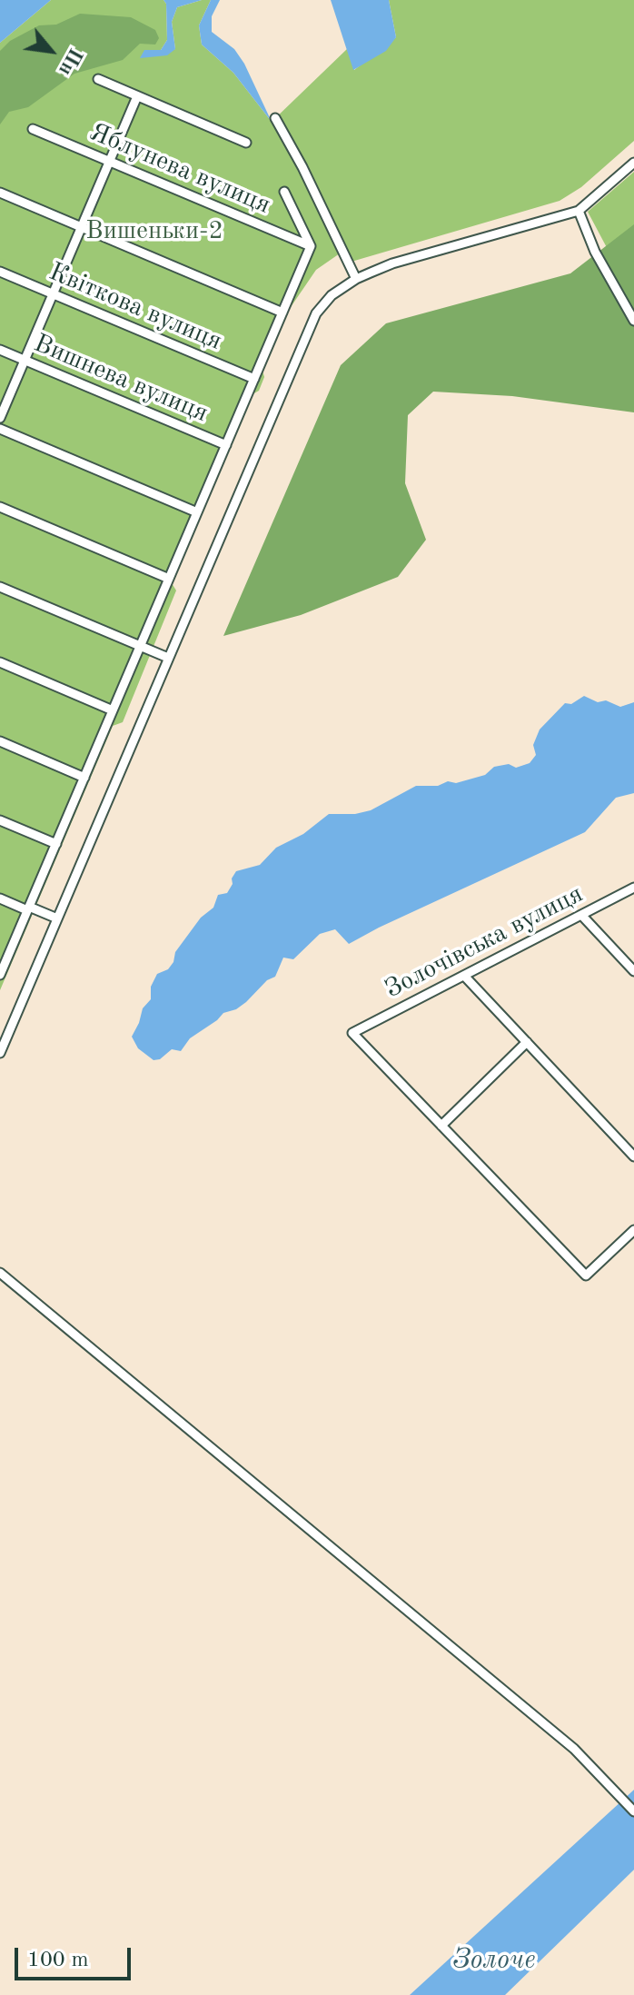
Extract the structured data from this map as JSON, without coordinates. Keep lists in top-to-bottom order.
{
  "streets": {
    "street": [
      "Яблунева вулиця",
      "Квіткова вулиця",
      "Вишнева вулиця",
      "Золочівська вулиця"
    ]
  },
  "water": ["Золоче"],
  "parks": ["Вишеньки-2"],
  "scale_bar": "100 m",
  "north": "bottom right"
}
